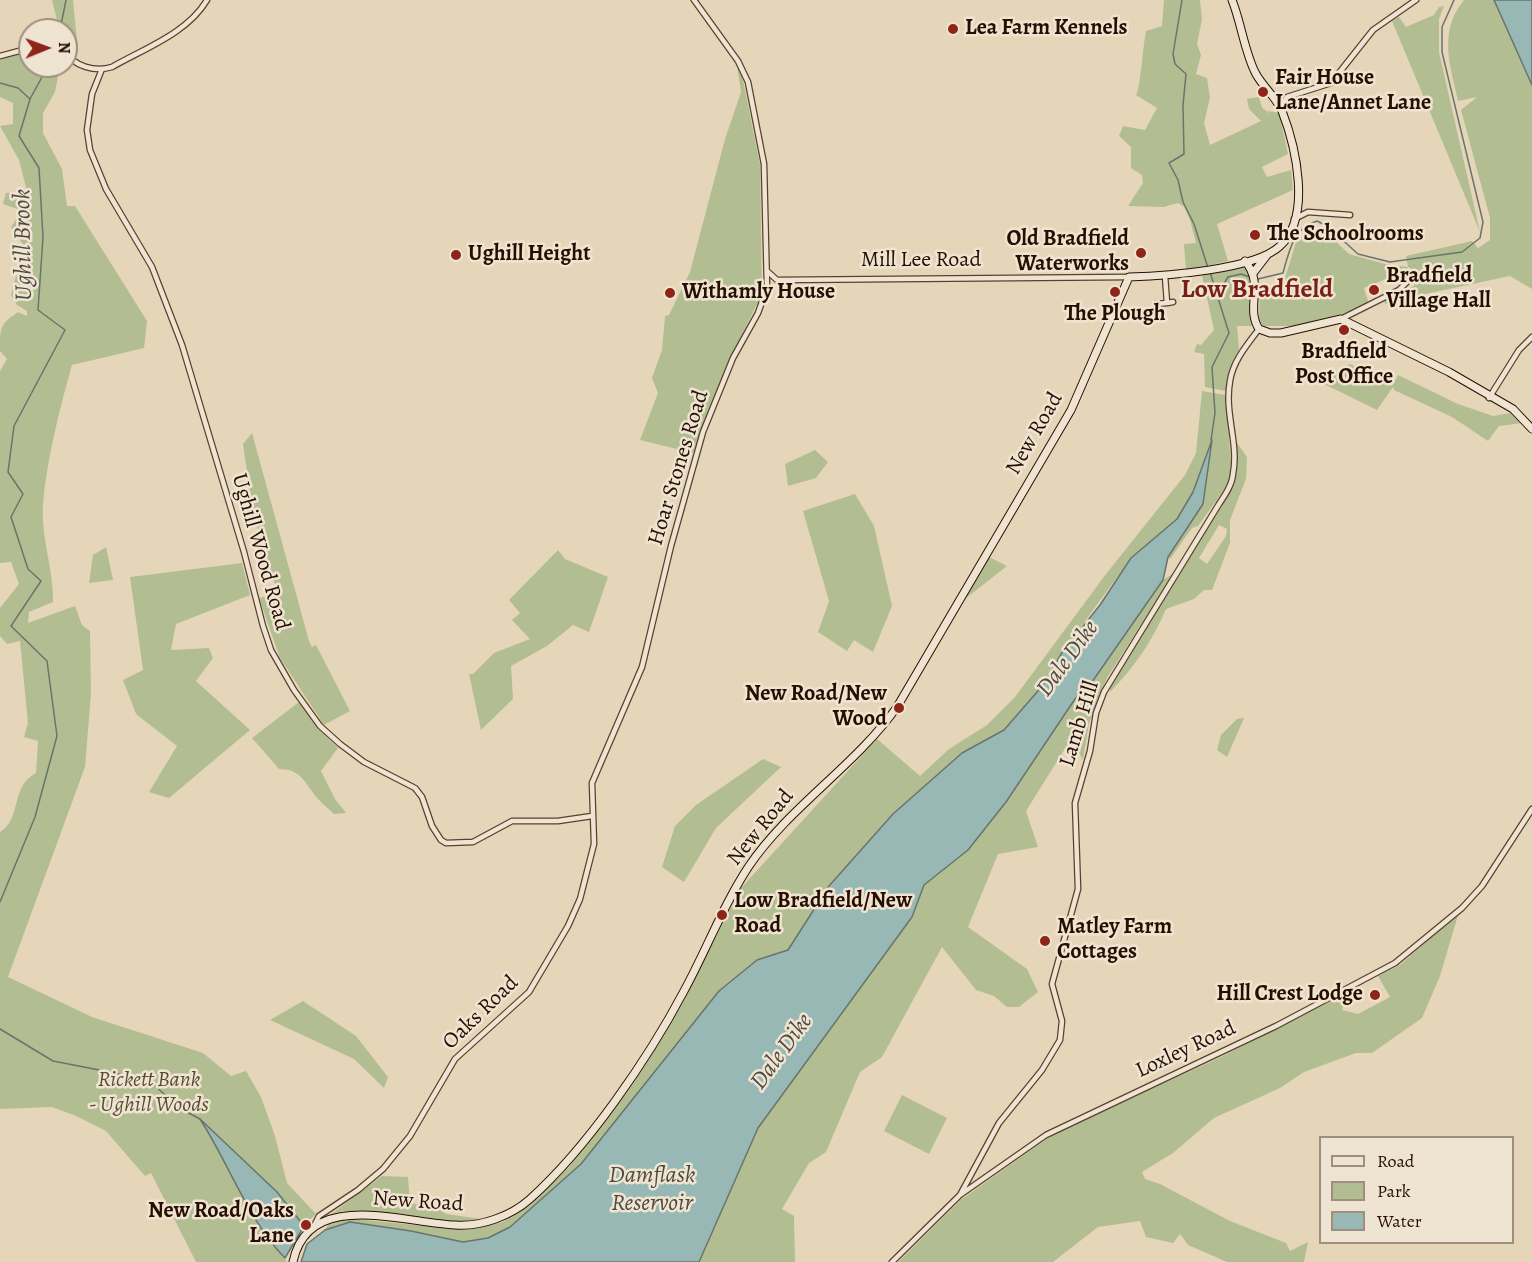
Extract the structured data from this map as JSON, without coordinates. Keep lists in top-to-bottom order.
{
  "streets": {
    "street": [
      "Mill Lee Road",
      "New Road",
      "Hoar Stones Road",
      "Ughill Wood Road",
      "Lamb Hill",
      "Oaks Road",
      "Loxley Road"
    ]
  },
  "crossings": [
    ["Mill Lee Road", "New Road"],
    ["New Road", "Oaks Road"],
    ["Hoar Stones Road", "Ughill Wood Road"],
    ["Hoar Stones Road", "Oaks Road"],
    ["Ughill Wood Road", "Oaks Road"],
    ["Lamb Hill", "Loxley Road"]
  ],
  "districts": ["Low Bradfield"],
  "water": ["Ughill Brook", "Dale Dike", "Damflask Reservoir"],
  "parks": ["Rickett Bank - Ughill Woods"],
  "places": [
    "Lea Farm Kennels",
    "Fair House Lane/Annet Lane",
    "The Schoolrooms",
    "Old Bradfield Waterworks",
    "Ughill Height",
    "Bradfield Village Hall",
    "The Plough",
    "Withamly House",
    "Bradfield Post Office",
    "New Road/New Wood",
    "Low Bradfield/New Road",
    "Matley Farm Cottages",
    "Hill Crest Lodge",
    "New Road/Oaks Lane"
  ],
  "legend": ["Road", "Park", "Water"],
  "north": "right"
}
